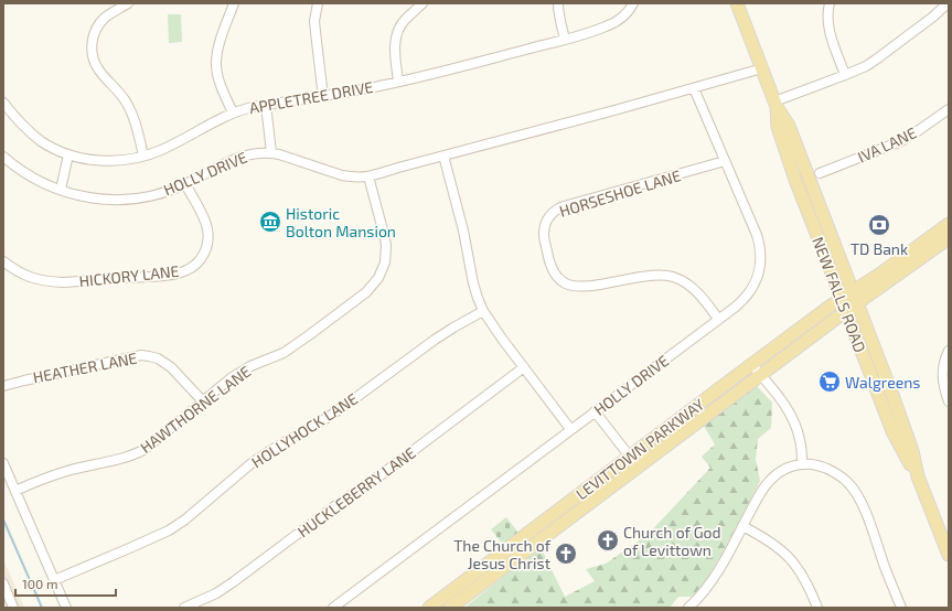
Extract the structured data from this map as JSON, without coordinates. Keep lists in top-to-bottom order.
{
  "streets": {
    "main road": ["NEW FALLS ROAD", "LEVITTOWN PARKWAY"],
    "street": [
      "APPLETREE DRIVE",
      "IVA LANE",
      "HOLLY DRIVE",
      "HORSESHOE LANE",
      "HICKORY LANE",
      "HEATHER LANE",
      "HAWTHORNE LANE",
      "HOLLYHOCK LANE",
      "HUCKLEBERRY LANE"
    ]
  },
  "crossings": [
    ["HOLLY DRIVE", "HORSESHOE LANE"],
    ["HOLLY DRIVE", "HICKORY LANE"],
    ["HOLLY DRIVE", "NEW FALLS ROAD"],
    ["HOLLY DRIVE", "HAWTHORNE LANE"],
    ["NEW FALLS ROAD", "LEVITTOWN PARKWAY"],
    ["HEATHER LANE", "HAWTHORNE LANE"]
  ],
  "places": {
    "museum": ["Historic Bolton Mansion"],
    "bank": ["TD Bank"],
    "supermarket": ["Walgreens"],
    "church": ["Church of God of Levittown", "The Church of Jesus Christ"]
  },
  "scale_bar": "100 m"
}
